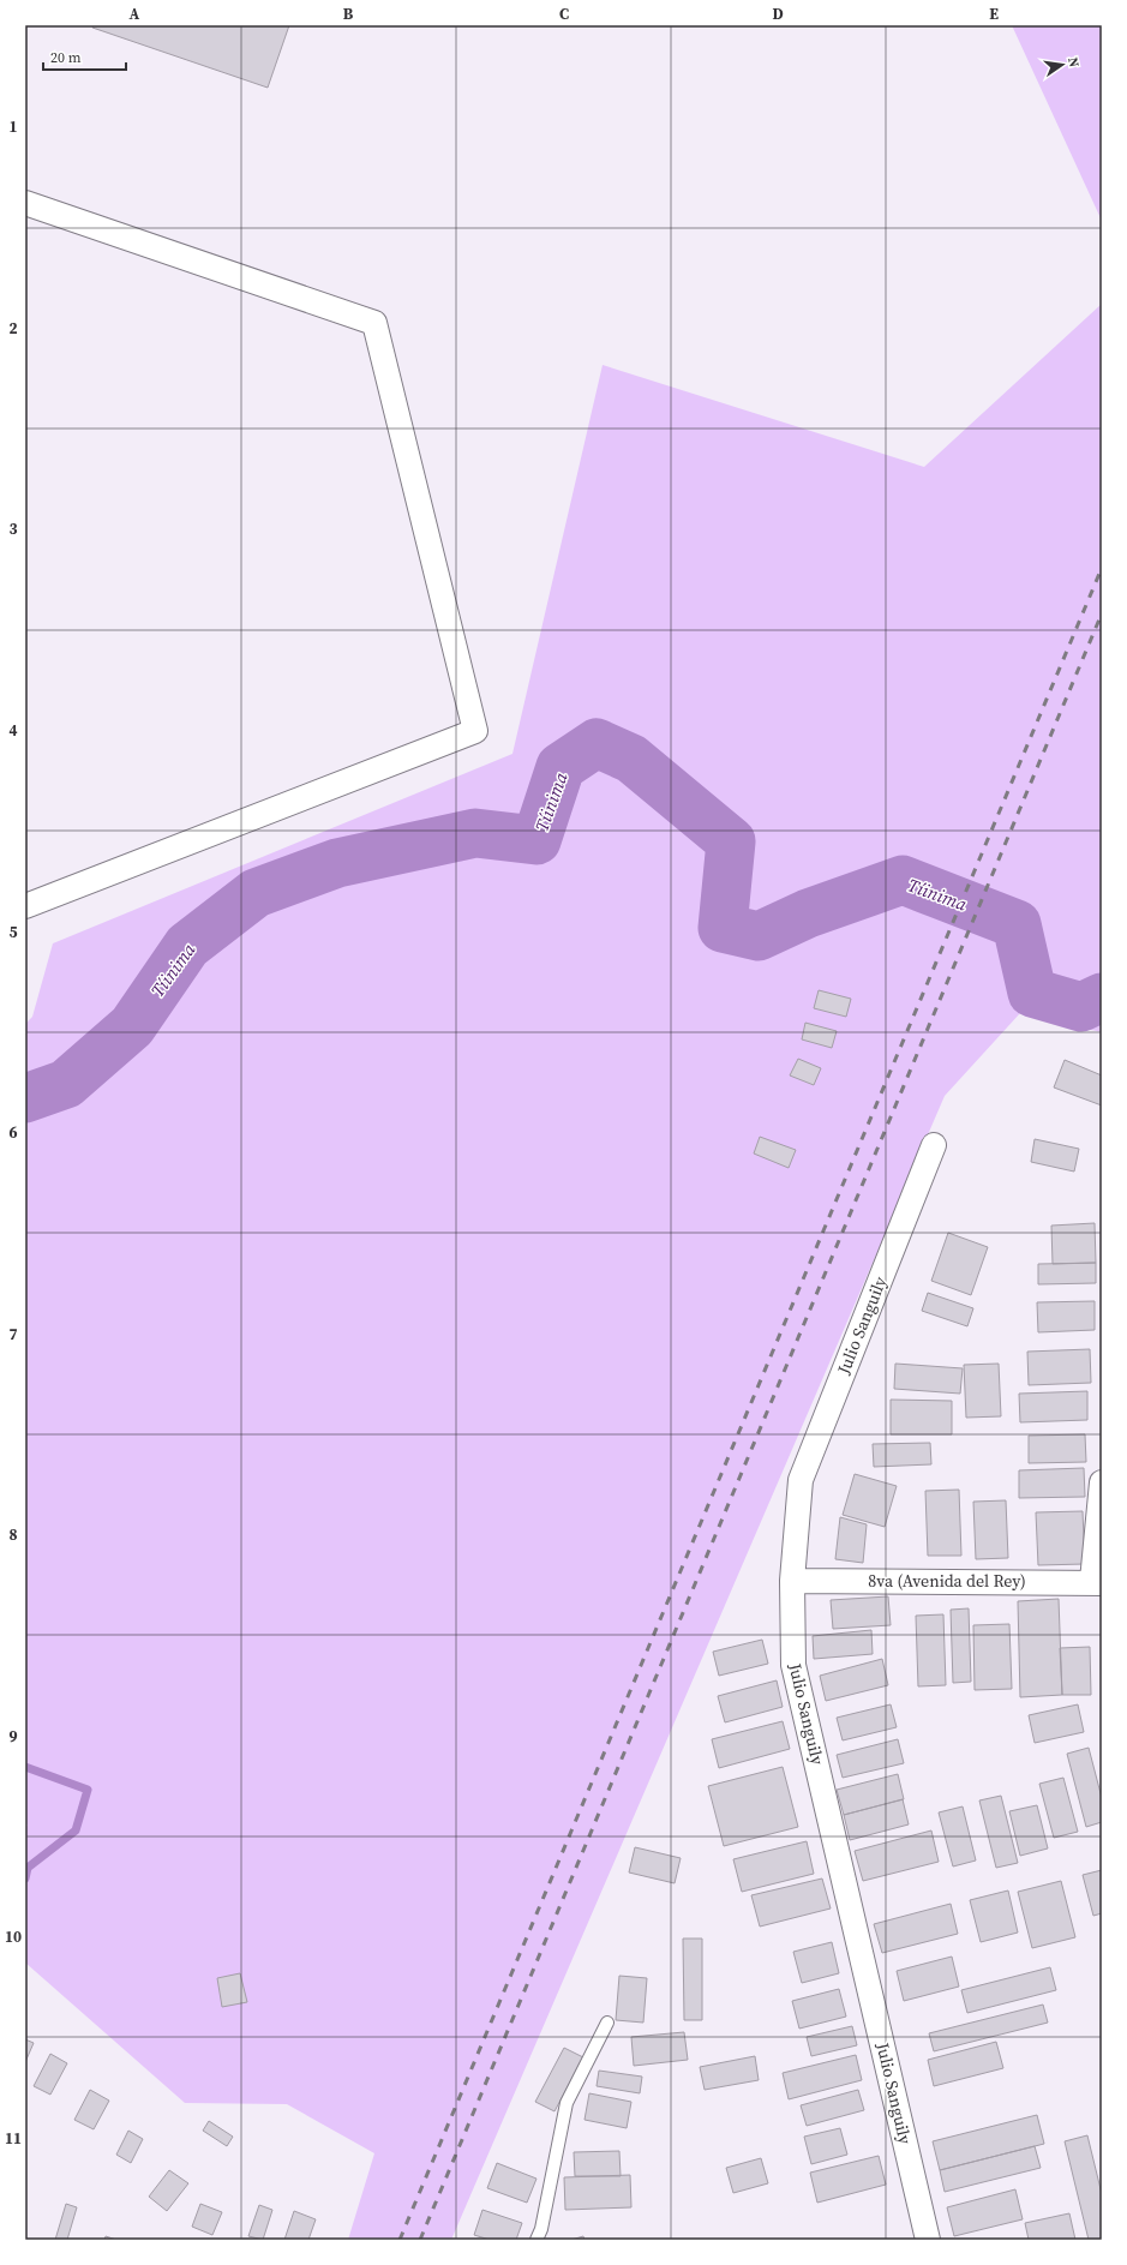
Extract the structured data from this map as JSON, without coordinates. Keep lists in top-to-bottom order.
{
  "streets": {
    "street": ["Julio Sanguily", "8va (Avenida del Rey)"]
  },
  "crossings": [
    ["Julio Sanguily", "8va (Avenida del Rey)"]
  ],
  "water": ["Tíinima"],
  "scale_bar": "20 m",
  "north": "right",
  "grid": {
    "columns": [
      "A",
      "B",
      "C",
      "D",
      "E"
    ],
    "rows": [
      "1",
      "2",
      "3",
      "4",
      "5",
      "6",
      "7",
      "8",
      "9",
      "10",
      "11"
    ]
  }
}
